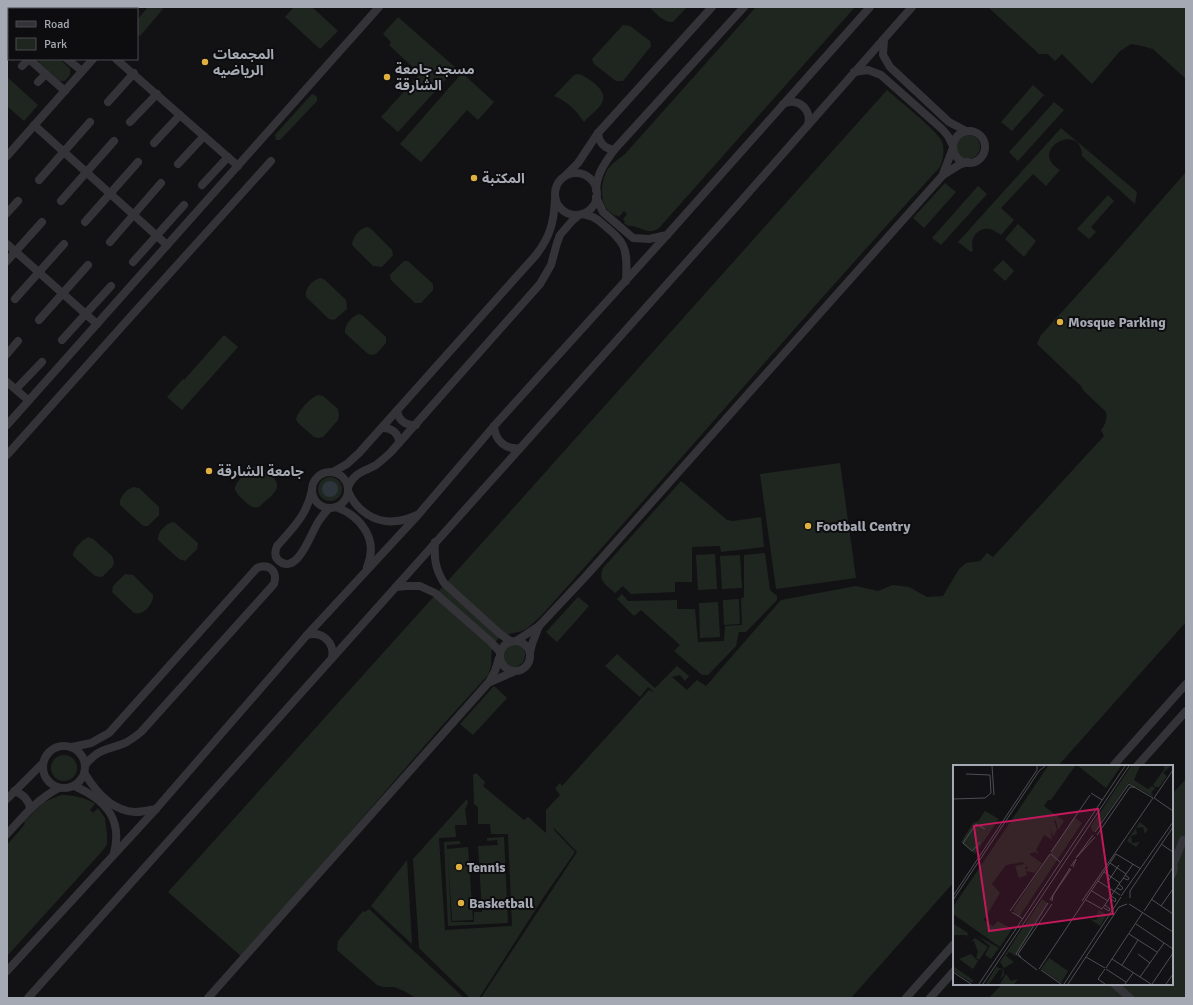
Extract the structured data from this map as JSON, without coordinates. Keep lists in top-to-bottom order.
{
  "places": [
    "المجمعات الرياضيه",
    "مسجد جامعة الشارقة",
    "المكتبة",
    "Mosque Parking",
    "جامعة الشارقة",
    "Football Centry",
    "Tennis",
    "Basketball"
  ],
  "legend": ["Road", "Park"]
}
